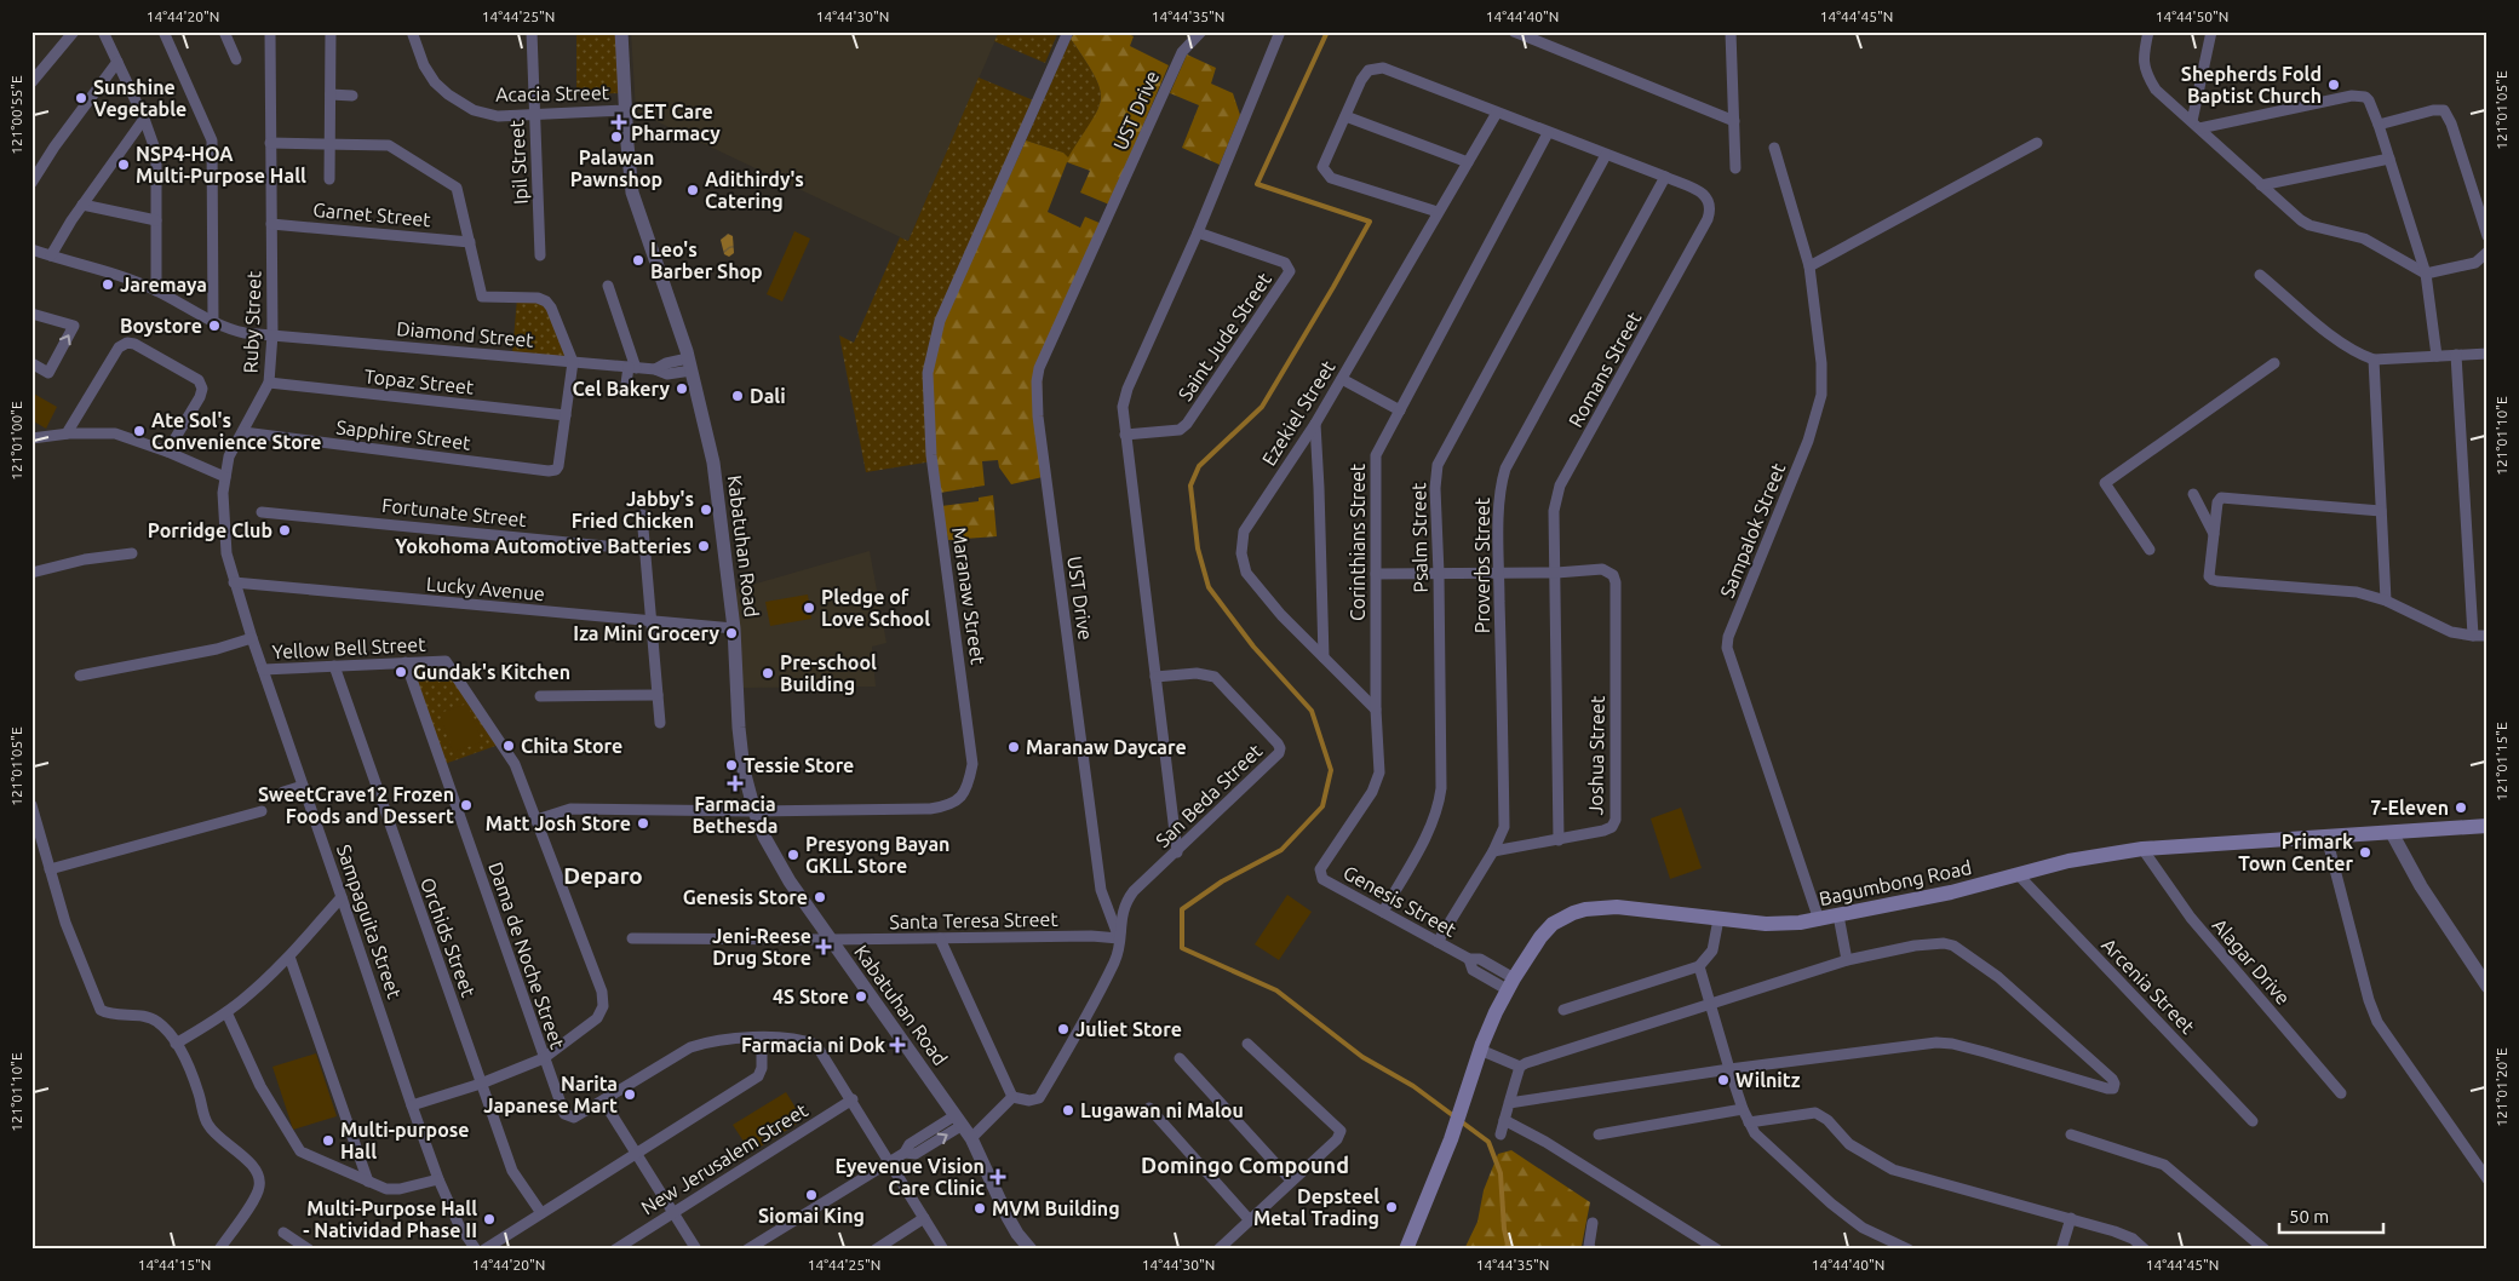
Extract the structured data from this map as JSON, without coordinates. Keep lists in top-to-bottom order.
{
  "streets": {
    "main road": ["Bagumbong Road"],
    "street": [
      "Acacia Street",
      "UST Drive",
      "Ipil Street",
      "Garnet Street",
      "Ruby Street",
      "Diamond Street",
      "Saint Jude Street",
      "Romans Street",
      "Topaz Street",
      "Ezekiel Street",
      "Sapphire Street",
      "Fortunate Street",
      "Sampalok Street",
      "Psalm Street",
      "Corinthians Street",
      "Kabatuhan Road",
      "Proverbs Street",
      "Lucky Avenue",
      "Maranaw Street",
      "Yellow Bell Street",
      "Joshua Street",
      "San Beda Street",
      "Genesis Street",
      "Santa Teresa Street",
      "Sampaguita Street",
      "Orchids Street",
      "Dama de Noche Street",
      "Alagar Drive",
      "Arcenia Street",
      "New Jerusalem Street"
    ]
  },
  "crossings": [
    ["Acacia Street", "Ipil Street"],
    ["Acacia Street", "Kabatuhan Road"],
    ["UST Drive", "San Beda Street"],
    ["UST Drive", "Santa Teresa Street"],
    ["Garnet Street", "Ruby Street"],
    ["Ruby Street", "Diamond Street"],
    ["Ruby Street", "Topaz Street"],
    ["Ruby Street", "Sapphire Street"],
    ["Ruby Street", "Lucky Avenue"],
    ["Ruby Street", "Sampaguita Street"],
    ["Diamond Street", "Kabatuhan Road"],
    ["Romans Street", "Proverbs Street"],
    ["Romans Street", "Joshua Street"],
    ["Topaz Street", "Sapphire Street"],
    ["Ezekiel Street", "Corinthians Street"],
    ["Sampalok Street", "Bagumbong Road"],
    ["Psalm Street", "Genesis Street"],
    ["Corinthians Street", "Genesis Street"],
    ["Kabatuhan Road", "Lucky Avenue"],
    ["Kabatuhan Road", "Maranaw Street"],
    ["Kabatuhan Road", "Santa Teresa Street"],
    ["Proverbs Street", "Joshua Street"],
    ["Proverbs Street", "Genesis Street"],
    ["Maranaw Street", "Yellow Bell Street"],
    ["Yellow Bell Street", "Sampaguita Street"],
    ["Yellow Bell Street", "Orchids Street"],
    ["Yellow Bell Street", "Dama de Noche Street"],
    ["San Beda Street", "Santa Teresa Street"],
    ["Bagumbong Road", "Genesis Street"],
    ["Bagumbong Road", "Alagar Drive"],
    ["Bagumbong Road", "Arcenia Street"]
  ],
  "districts": ["Deparo", "Domingo Compound"],
  "places": {
    "other": [
      "Shepherds Fold Baptist Church",
      "Sunshine Vegetable",
      "Palawan Pawnshop",
      "NSP4-HOA Multi-Purpose Hall",
      "Adithirdy's Catering",
      "Leo's Barber Shop",
      "Jaremaya",
      "Boystore",
      "Cel Bakery",
      "Dali",
      "Ate Sol's Convenience Store",
      "Jabby's Fried Chicken",
      "Porridge Club",
      "Yokohoma Automotive Batteries",
      "Pledge of Love School",
      "Iza Mini Grocery",
      "Gundak's Kitchen",
      "Pre-school Building",
      "Chita Store",
      "Maranaw Daycare",
      "Tessie Store",
      "SweetCrave12 Frozen Foods and Dessert",
      "7-Eleven",
      "Matt Josh Store",
      "Primark Town Center",
      "Presyong Bayan GKLL Store",
      "Genesis Store",
      "4S Store",
      "Juliet Store",
      "Wilnitz",
      "Narita Japanese Mart",
      "Lugawan ni Malou",
      "Multi-purpose Hall",
      "Siomai King",
      "Depsteel Metal Trading",
      "MVM Building",
      "Multi-Purpose Hall - Natividad Phase II"
    ],
    "health": [
      "CET Care Pharmacy",
      "Farmacia Bethesda",
      "Jeni-Reese Drug Store",
      "Farmacia ni Dok",
      "Eyevenue Vision Care Clinic"
    ]
  },
  "scale_bar": "50 m",
  "coordinates": [
    "14°44'20\"N",
    "14°44'25\"N",
    "14°44'30\"N",
    "14°44'35\"N",
    "14°44'40\"N",
    "14°44'45\"N",
    "14°44'50\"N",
    "121°01'05\"E",
    "121°00'55\"E",
    "121°01'10\"E",
    "121°01'00\"E",
    "121°01'15\"E",
    "121°01'20\"E",
    "14°44'15\"N"
  ]
}
